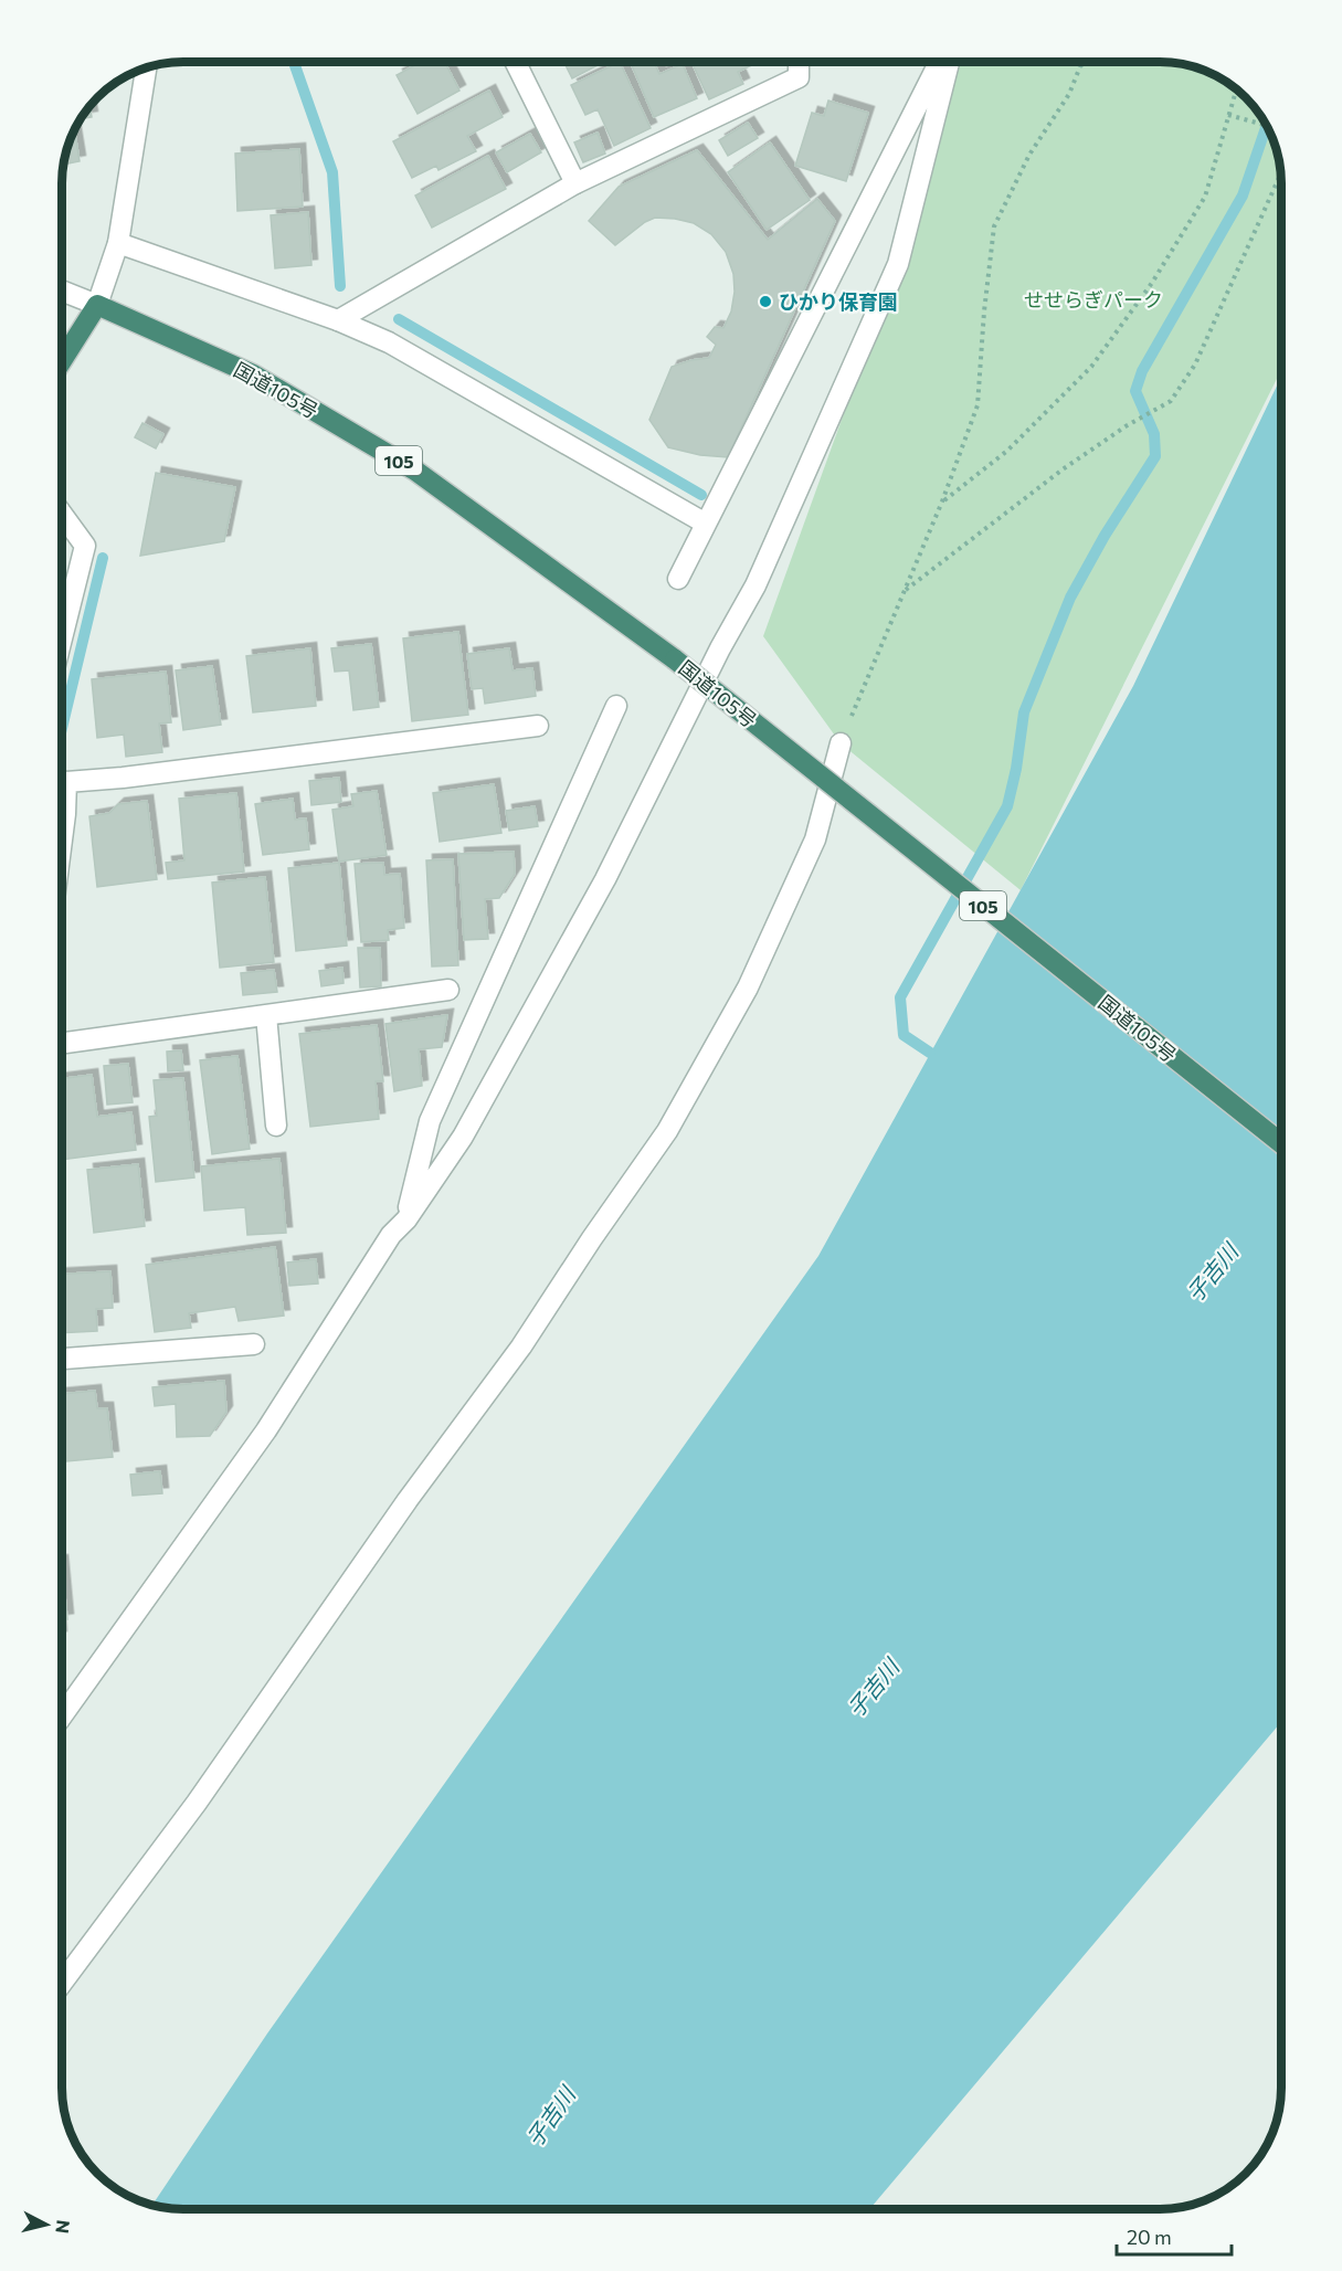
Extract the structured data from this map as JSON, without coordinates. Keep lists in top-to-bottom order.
{
  "streets": {
    "highway": ["国道105号", "105"]
  },
  "water": ["子吉川"],
  "parks": ["せせらぎパーク"],
  "places": ["ひかり保育園"],
  "scale_bar": "20 m",
  "north": "right"
}
